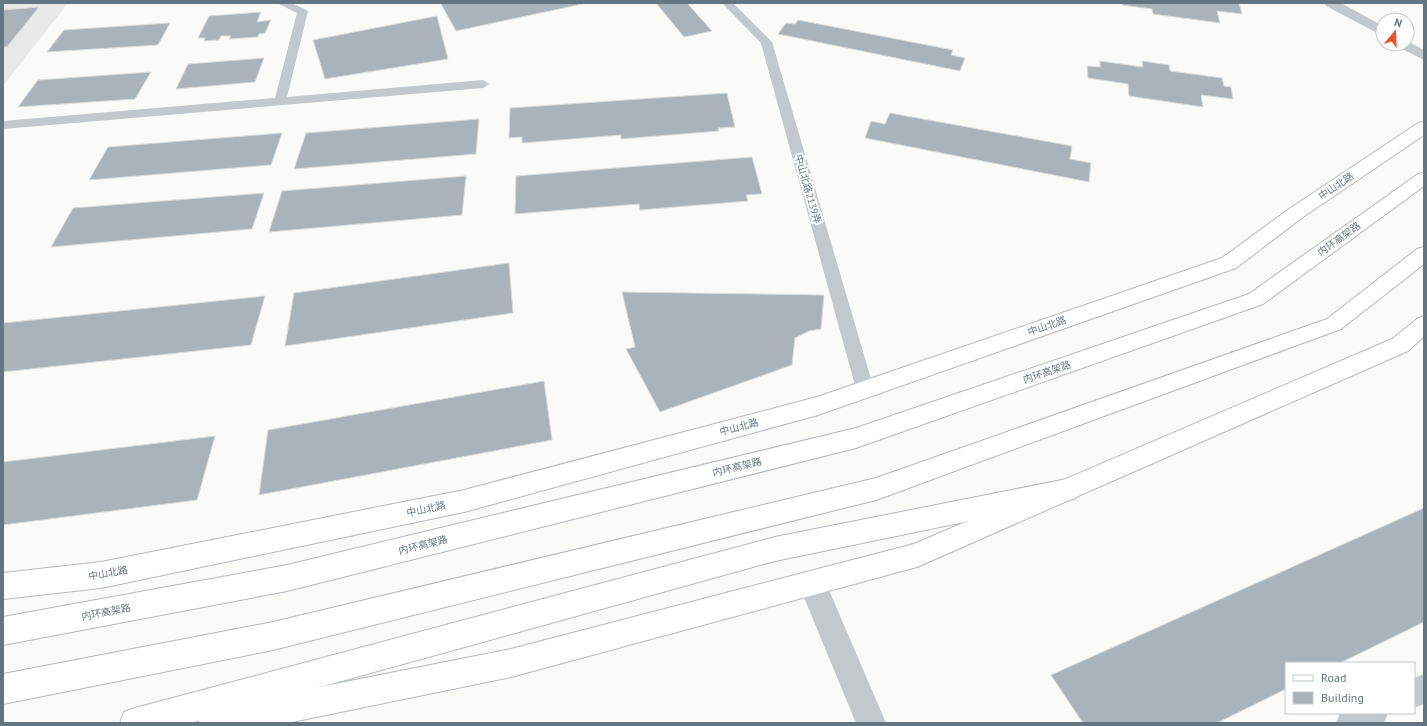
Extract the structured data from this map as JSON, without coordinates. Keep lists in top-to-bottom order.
{
  "streets": {
    "main road": ["中山北路", "内环高架路"],
    "lane": ["中山北路2139弄"]
  },
  "crossings": [
    ["中山北路", "中山北路2139弄"]
  ],
  "legend": ["Road", "Building"],
  "north": "top"
}
